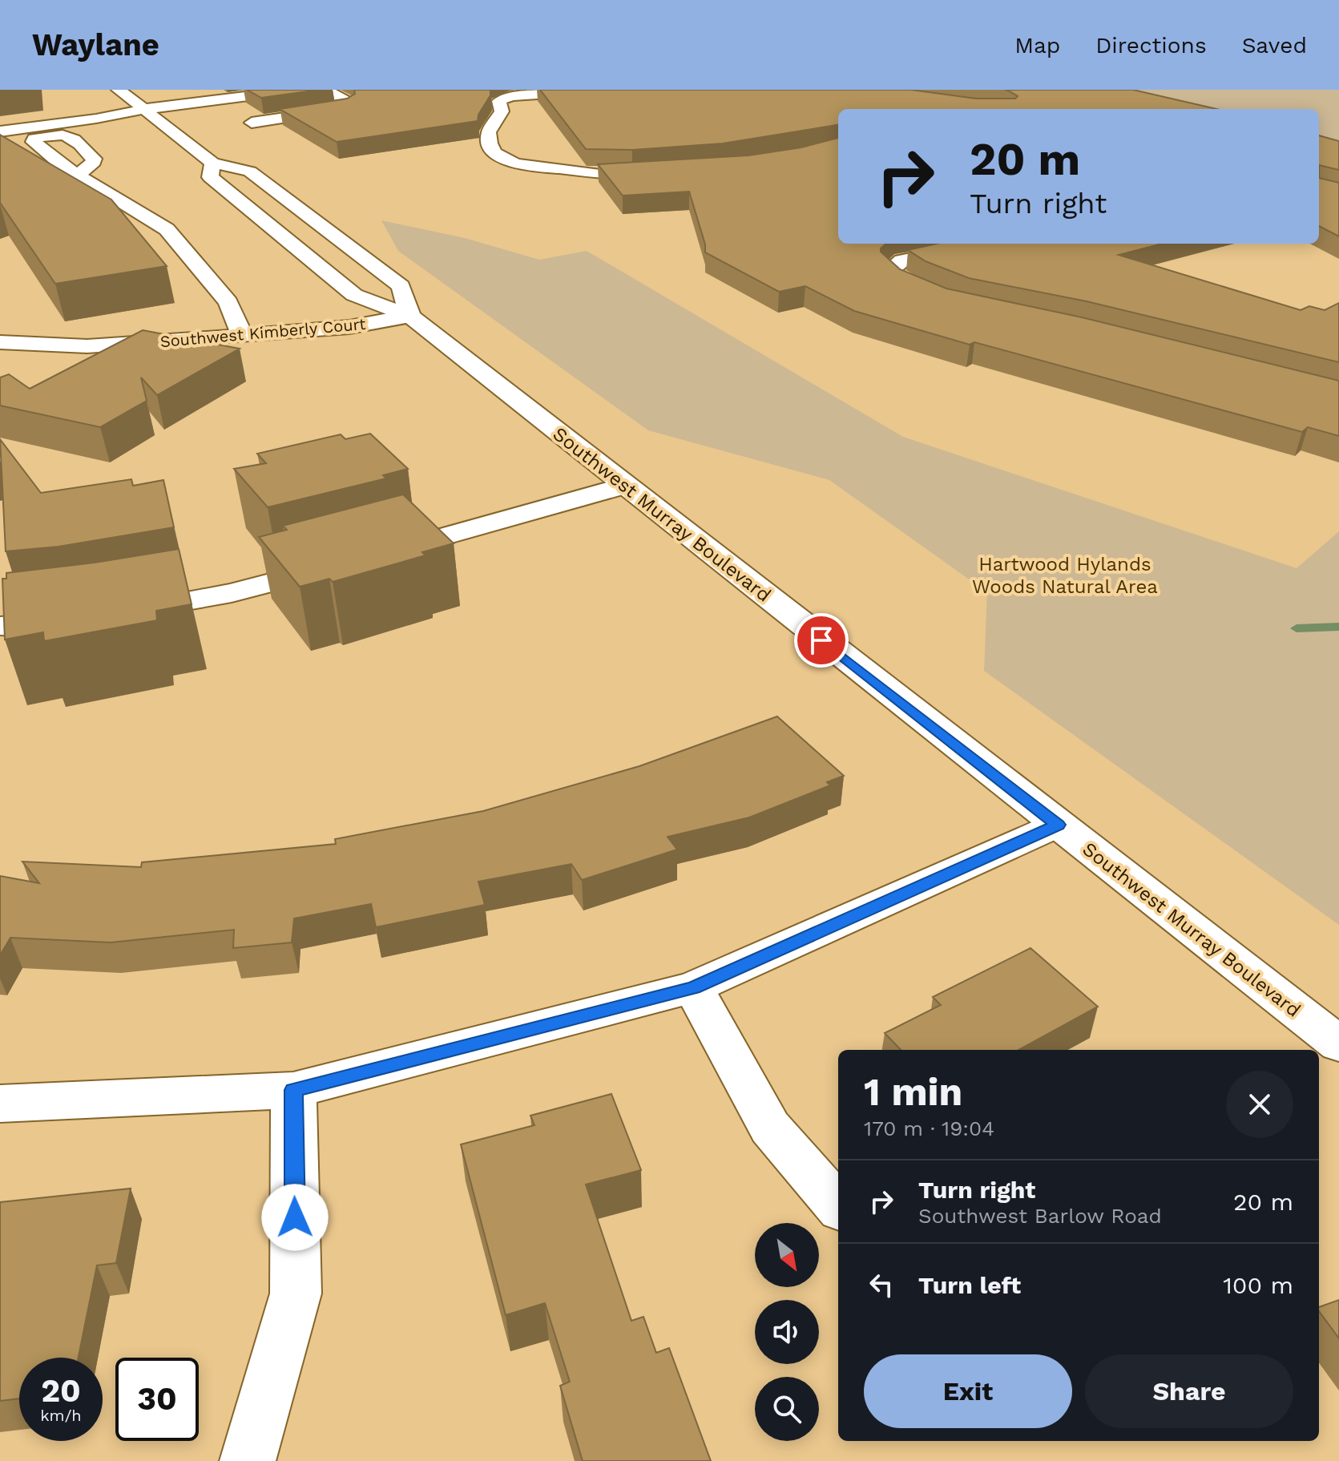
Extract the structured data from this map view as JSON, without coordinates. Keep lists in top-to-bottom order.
{
  "streets": {
    "street": ["Southwest Kimberly Court", "Southwest Murray Boulevard"]
  },
  "crossings": [
    ["Southwest Kimberly Court", "Southwest Murray Boulevard"]
  ],
  "parks": ["Hartwood Hylands Woods Natural Area"],
  "north": "bottom right",
  "page": {
    "header": "Waylane",
    "nav": ["Map", "Directions", "Saved"],
    "turn": ["20 m", "Turn right"],
    "heading": ["1 min", "170 m · 19:04"],
    "list": [
      {
        "name": "Turn right",
        "note": "Southwest Barlow Road",
        "value": "20 m"
      },
      {
        "name": "Turn left",
        "value": "100 m"
      }
    ],
    "buttons": ["Exit", "Share"],
    "speed": "20 km/h",
    "limit": "30"
  }
}
